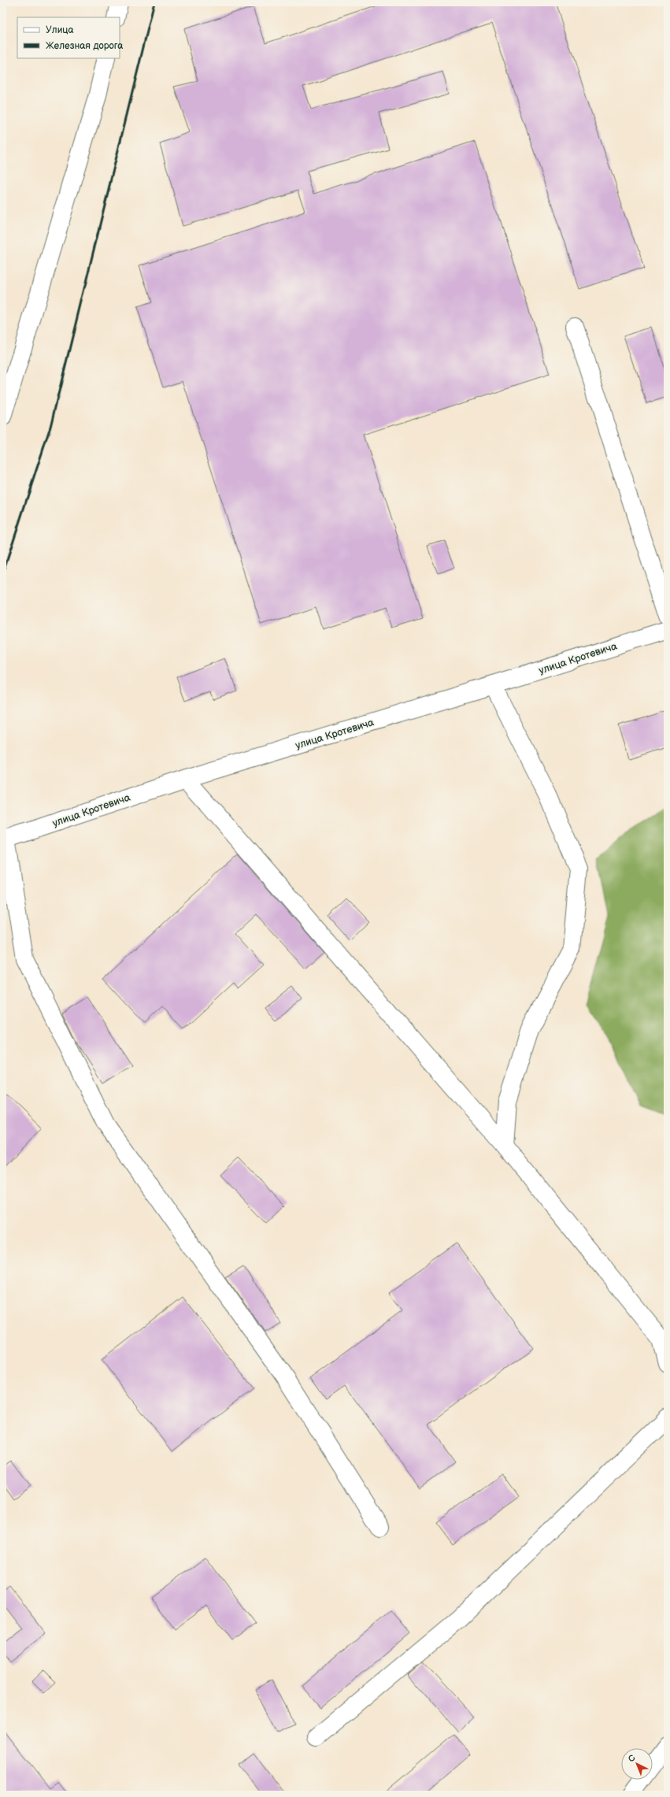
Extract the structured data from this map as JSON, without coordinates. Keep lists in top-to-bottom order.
{
  "streets": {
    "street": ["улица Кротевича"]
  },
  "legend": ["Улица", "Железная дорога"],
  "north": "top left"
}
